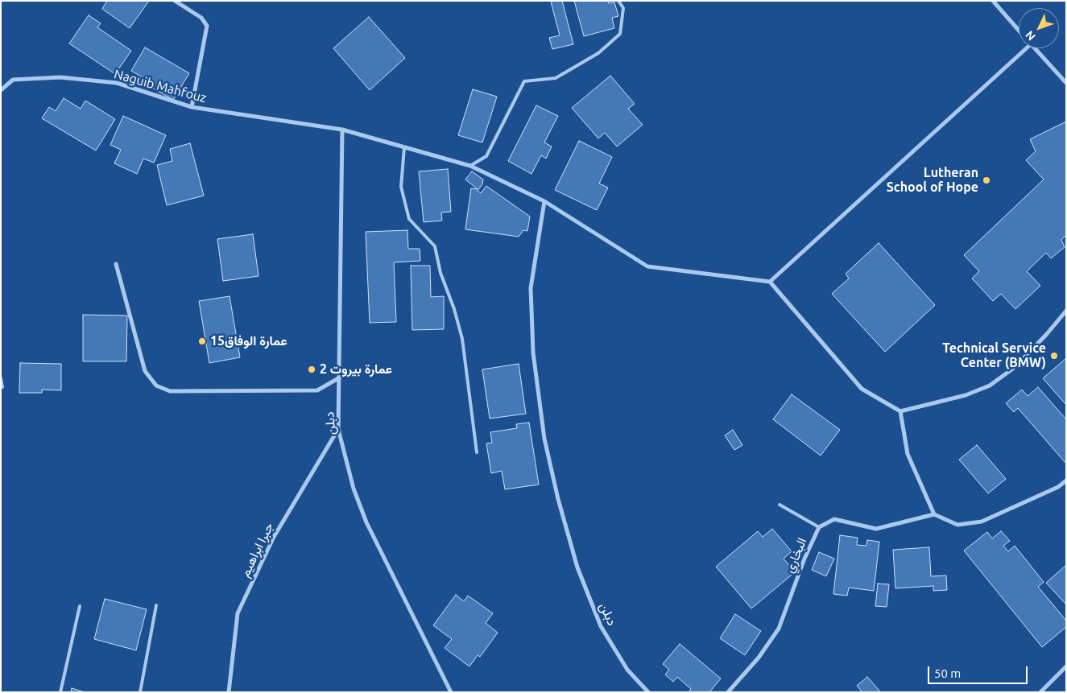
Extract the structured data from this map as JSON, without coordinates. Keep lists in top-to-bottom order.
{
  "streets": {
    "street": [
      "Naguib Mahfouz",
      "دبلن",
      "جبرا ابراهيم",
      "البخاري"
    ]
  },
  "crossings": [
    ["Naguib Mahfouz", "دبلن"],
    ["دبلن", "جبرا ابراهيم"]
  ],
  "places": [
    "Lutheran School of Hope",
    "عمارة الوفاق15",
    "Technical Service Center (BMW)",
    "عمارة بيروت 2"
  ],
  "scale_bar": "50 m",
  "north": "bottom left"
}
